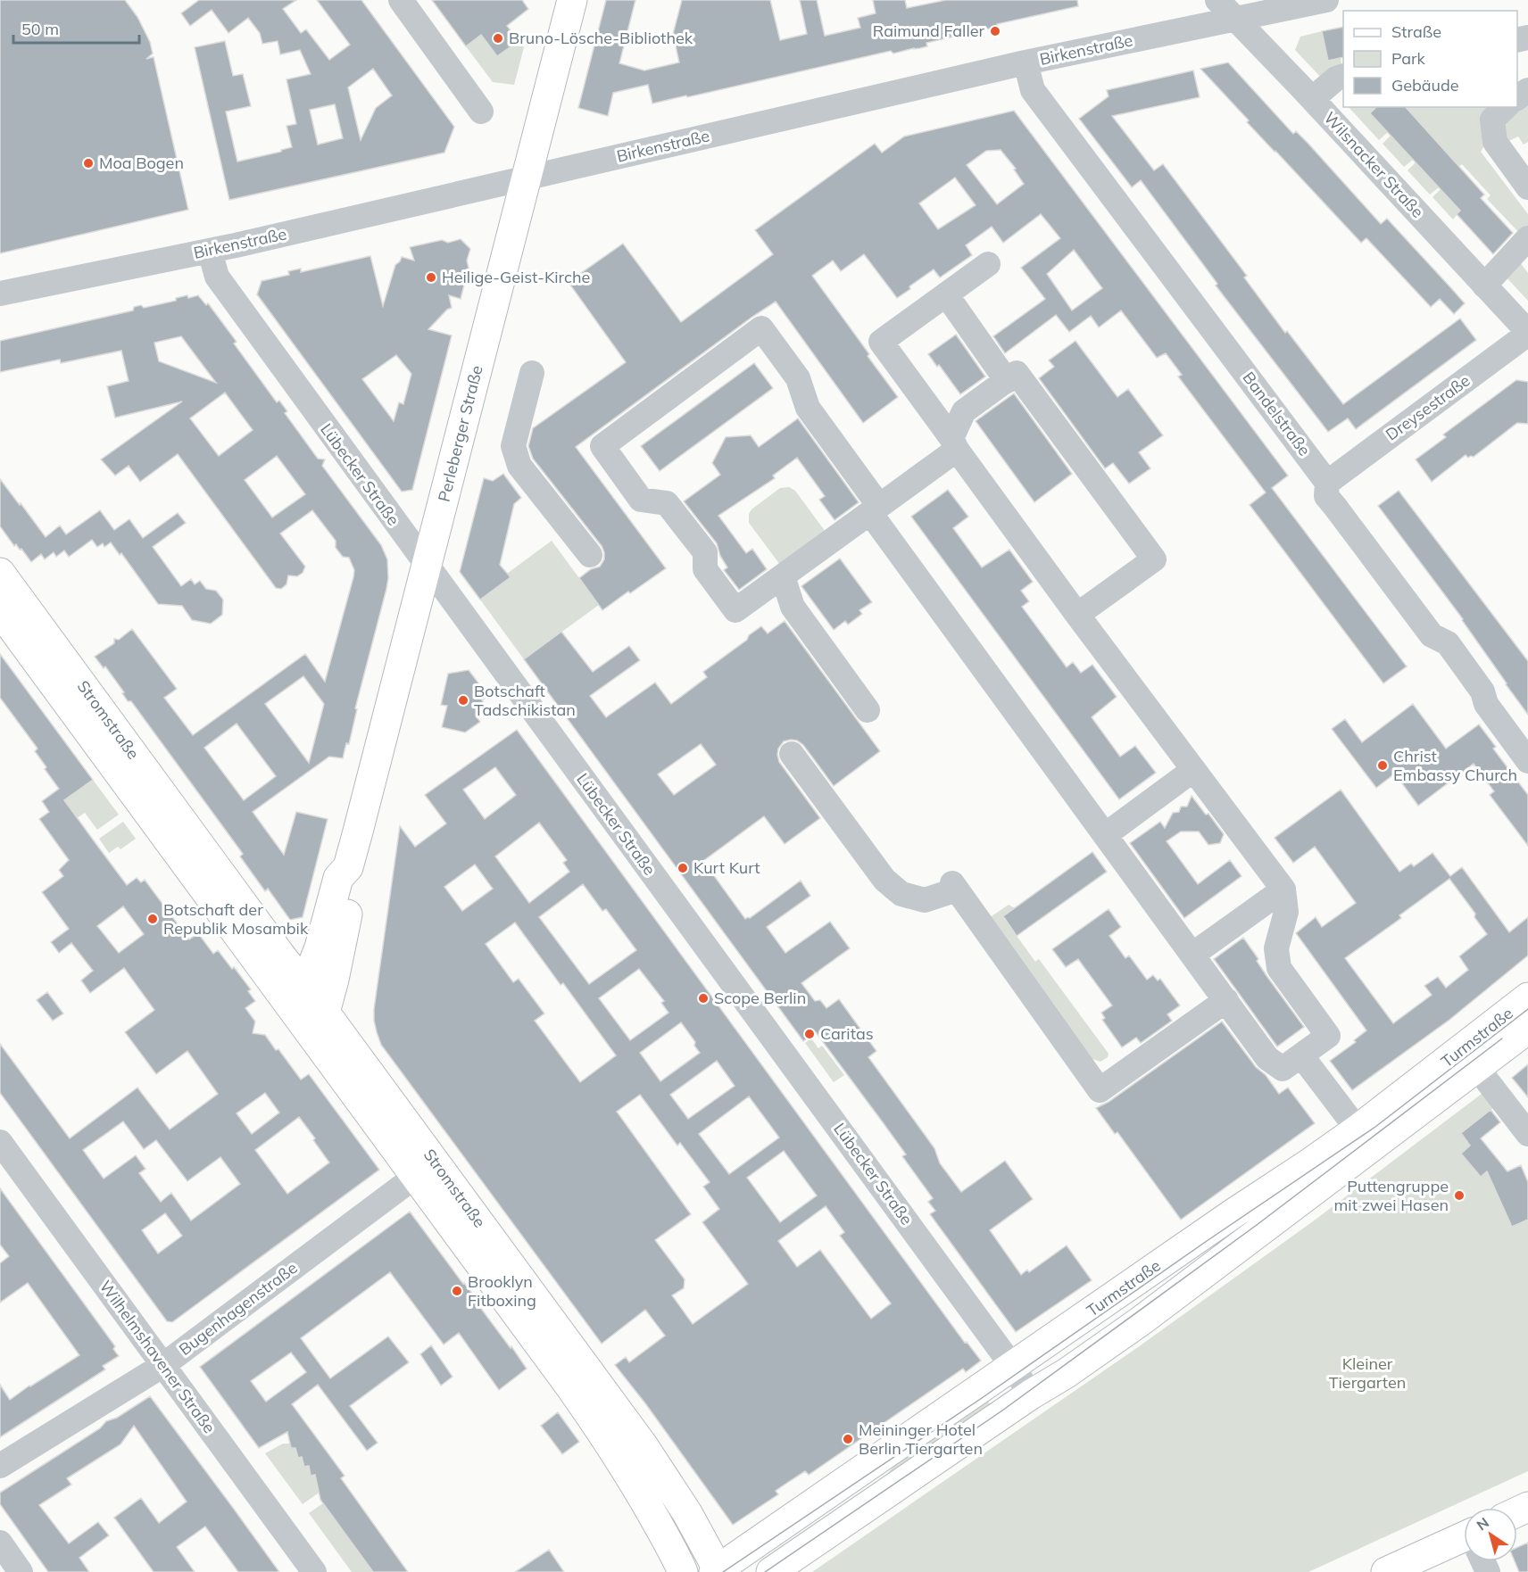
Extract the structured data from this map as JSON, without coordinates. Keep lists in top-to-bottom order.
{
  "streets": {
    "main road": ["Perleberger Straße", "Stromstraße", "Turmstraße"],
    "street": [
      "Birkenstraße",
      "Wilsnacker Straße",
      "Dreysestraße",
      "Bandelstraße",
      "Lübecker Straße",
      "Bugenhagenstraße",
      "Wilhelmshavener Straße"
    ]
  },
  "crossings": [
    ["Birkenstraße", "Wilsnacker Straße"],
    ["Birkenstraße", "Bandelstraße"],
    ["Birkenstraße", "Perleberger Straße"],
    ["Birkenstraße", "Lübecker Straße"],
    ["Wilsnacker Straße", "Dreysestraße"],
    ["Dreysestraße", "Bandelstraße"],
    ["Perleberger Straße", "Lübecker Straße"],
    ["Perleberger Straße", "Stromstraße"],
    ["Lübecker Straße", "Turmstraße"],
    ["Stromstraße", "Turmstraße"],
    ["Stromstraße", "Bugenhagenstraße"],
    ["Bugenhagenstraße", "Wilhelmshavener Straße"]
  ],
  "parks": ["Kleiner Tiergarten"],
  "places": [
    "Raimund Faller",
    "Bruno-Lösche-Bibliothek",
    "Moa Bogen",
    "Heilige-Geist-Kirche",
    "Botschaft Tadschikistan",
    "Christ Embassy Church",
    "Kurt Kurt",
    "Botschaft der Republik Mosambik",
    "Scope Berlin",
    "Caritas",
    "Puttengruppe mit zwei Hasen",
    "Brooklyn Fitboxing",
    "Meininger Hotel Berlin Tiergarten"
  ],
  "legend": ["Straße", "Park", "Gebäude"],
  "scale_bar": "50 m",
  "north": "top left"
}
